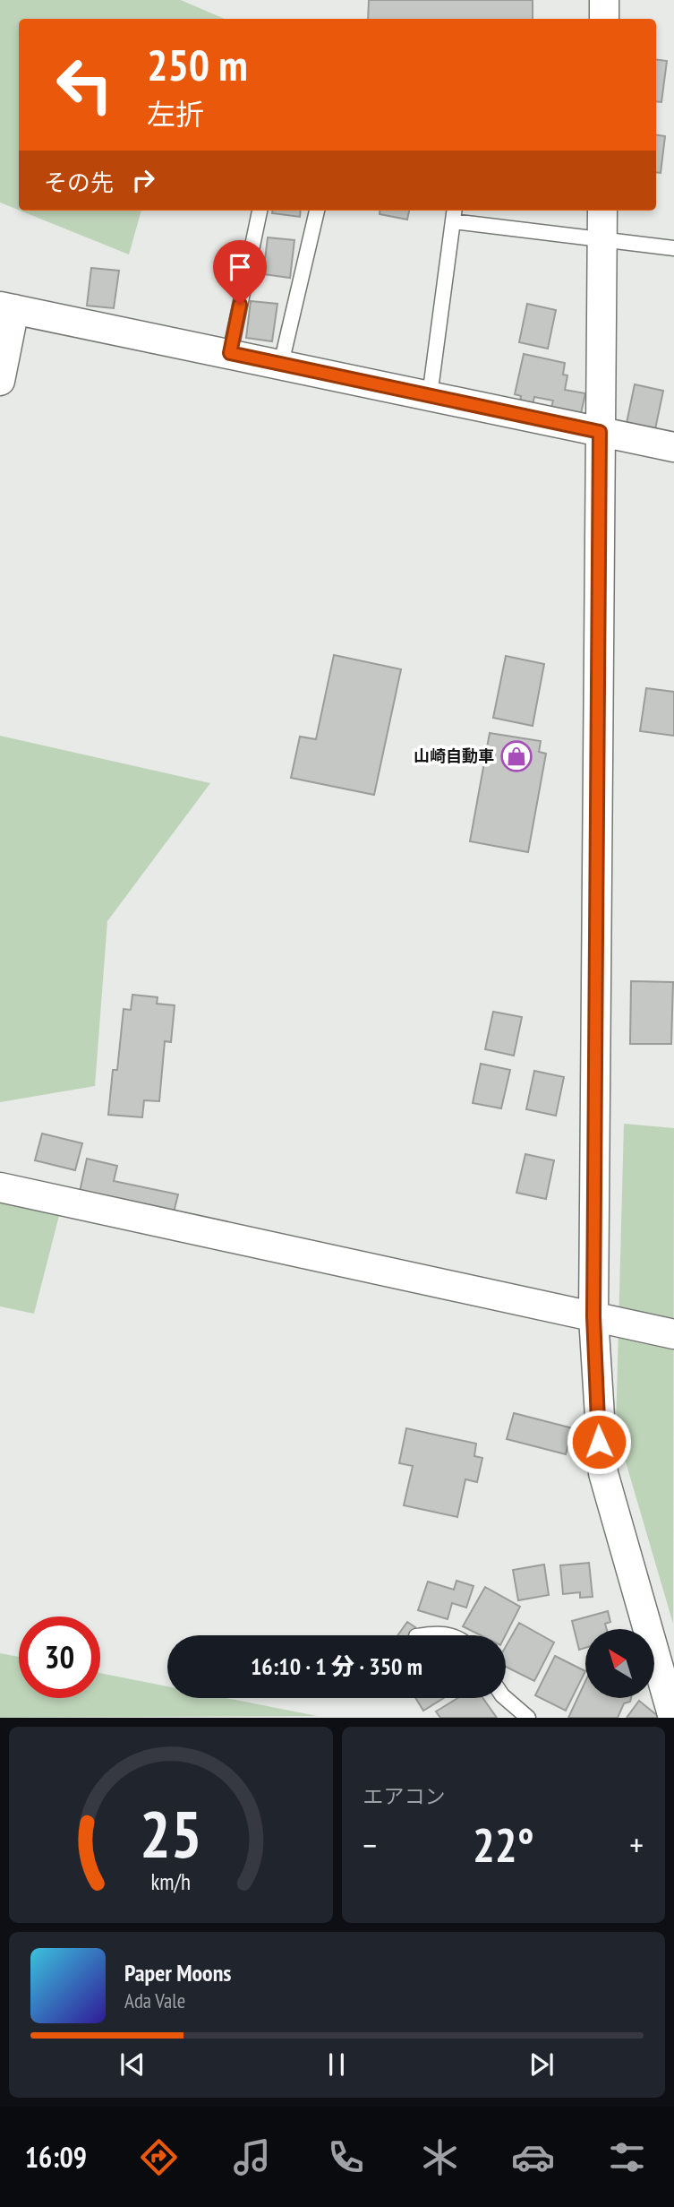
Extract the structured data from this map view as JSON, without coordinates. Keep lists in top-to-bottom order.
{
  "places": {
    "shop": ["山崎自動車"]
  },
  "north": "top left",
  "page": {
    "turn": ["250 m", "左折"],
    "then": "その先",
    "limit": "30",
    "trip": "16:10 · 1 分 · 350 m",
    "tile": "エアコン",
    "heat": ["−", "22°", "+"],
    "song": ["Paper Moons", "Ada Vale"],
    "tabs": "16:09",
    "gauge": ["25", "km/h"]
  }
}
